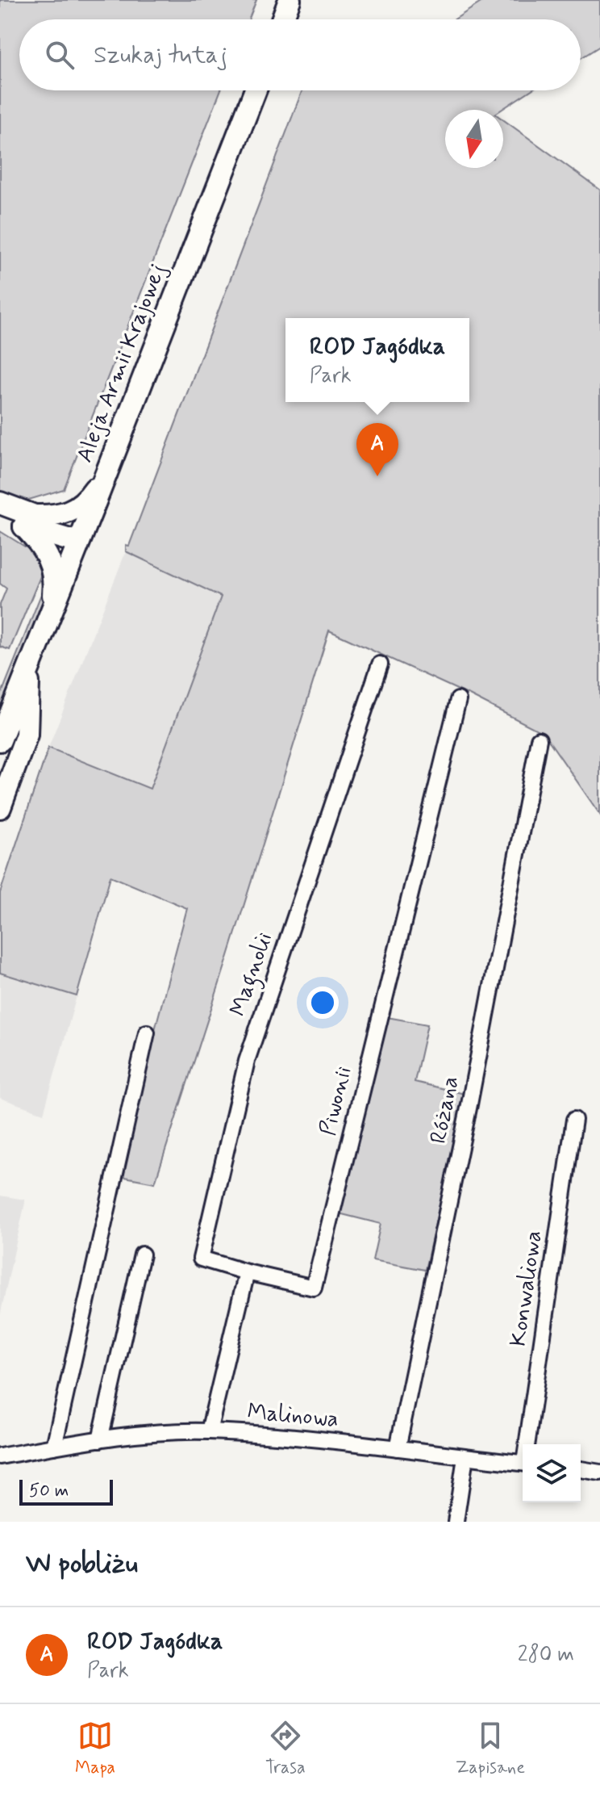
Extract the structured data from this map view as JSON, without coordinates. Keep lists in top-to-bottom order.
{
  "streets": {
    "street": [
      "Aleja Armii Krajowej",
      "Magnolii",
      "Piwonii",
      "Różana",
      "Konwaliowa",
      "Malinowa"
    ]
  },
  "crossings": [
    ["Magnolii", "Piwonii"],
    ["Różana", "Malinowa"]
  ],
  "scale_bar": "50 m",
  "north": "bottom",
  "page": {
    "search": "Szukaj tutaj",
    "popup": ["ROD Jagódka", "Park"],
    "pins": "A",
    "scale": "50 m",
    "heading": "W pobliżu",
    "list": [
      {
        "mark": "A",
        "name": "ROD Jagódka",
        "note": "Park",
        "value": "280 m"
      }
    ],
    "nav": ["Mapa", "Trasa", "Zapisane"]
  }
}
